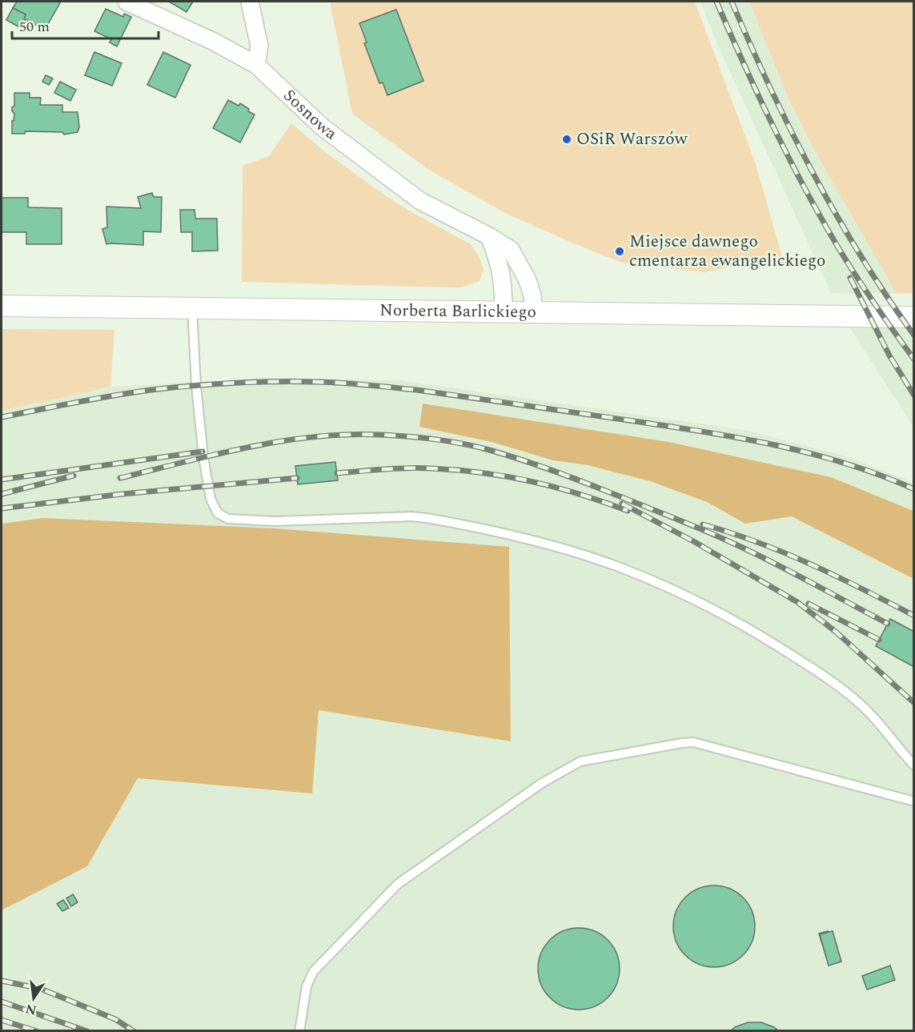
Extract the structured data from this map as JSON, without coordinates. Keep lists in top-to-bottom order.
{
  "streets": {
    "street": ["Sosnowa", "Norberta Barlickiego"]
  },
  "crossings": [
    ["Sosnowa", "Norberta Barlickiego"]
  ],
  "places": ["OSiR Warszów", "Miejsce dawnego cmentarza ewangelickiego"],
  "scale_bar": "50 m",
  "north": "bottom"
}
